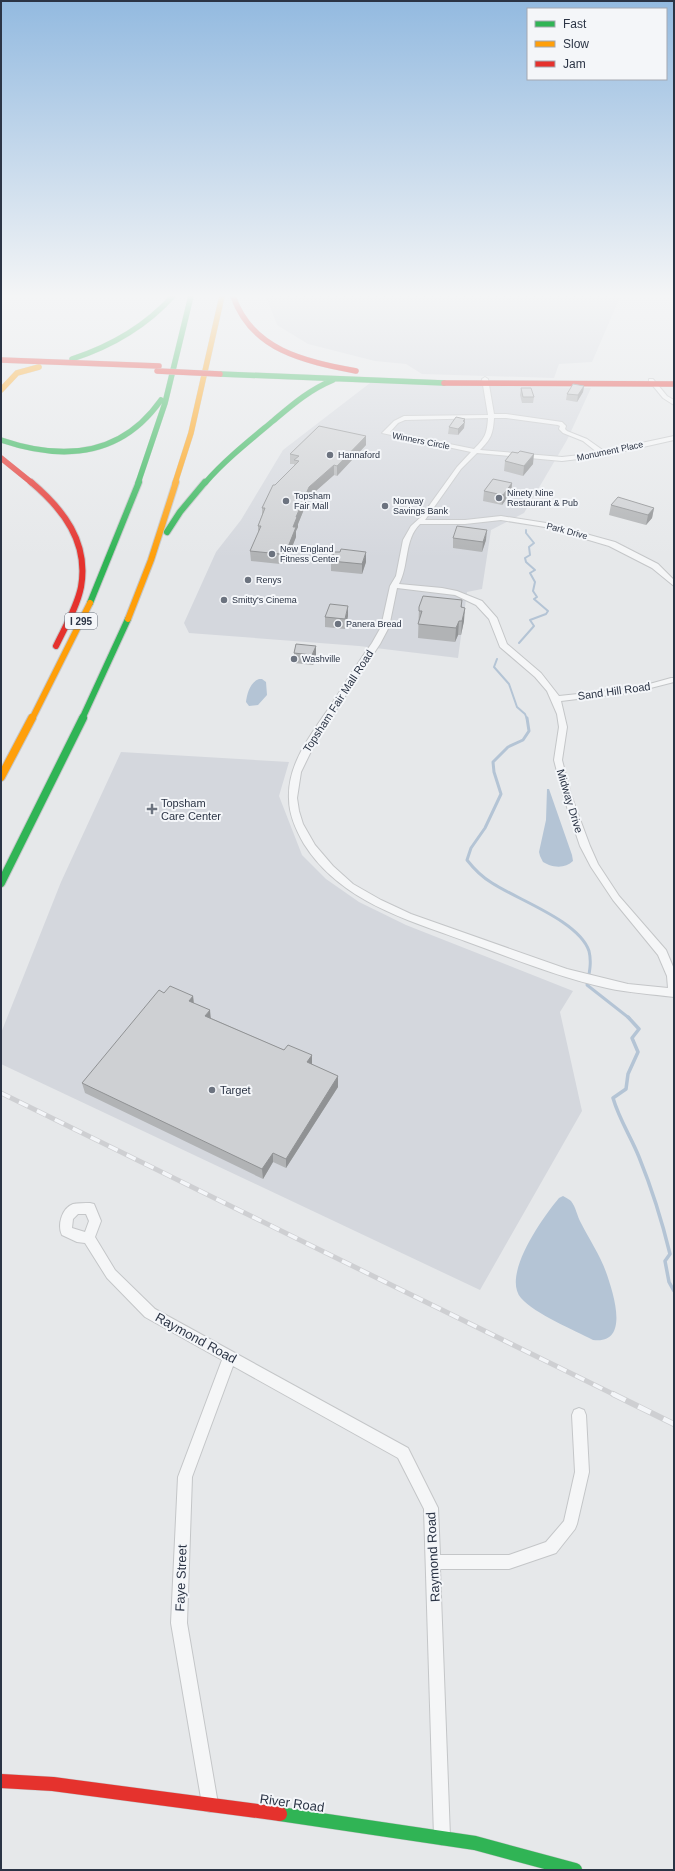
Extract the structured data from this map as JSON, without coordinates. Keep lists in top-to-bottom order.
{
  "streets": {
    "main road": ["I 295", "River Road"],
    "street": [
      "Winners Circle",
      "Monument Place",
      "Park Drive",
      "Sand Hill Road",
      "Topsham Fair Mall Road",
      "Midway Drive",
      "Raymond Road",
      "Faye Street"
    ]
  },
  "crossings": [
    ["Winners Circle", "Monument Place"],
    ["Winners Circle", "Topsham Fair Mall Road"],
    ["Monument Place", "Topsham Fair Mall Road"],
    ["Park Drive", "Topsham Fair Mall Road"],
    ["Sand Hill Road", "Midway Drive"],
    ["Topsham Fair Mall Road", "Midway Drive"],
    ["Raymond Road", "Faye Street"],
    ["Raymond Road", "River Road"],
    ["Faye Street", "River Road"]
  ],
  "places": {
    "other": [
      "Hannaford",
      "Ninety Nine Restaurant & Pub",
      "Topsham Fair Mall",
      "Norway Savings Bank",
      "New England Fitness Center",
      "Renys",
      "Smitty's Cinema",
      "Panera Bread",
      "Washville",
      "Target"
    ],
    "health": ["Topsham Care Center"]
  },
  "legend": ["Fast", "Slow", "Jam"]
}
